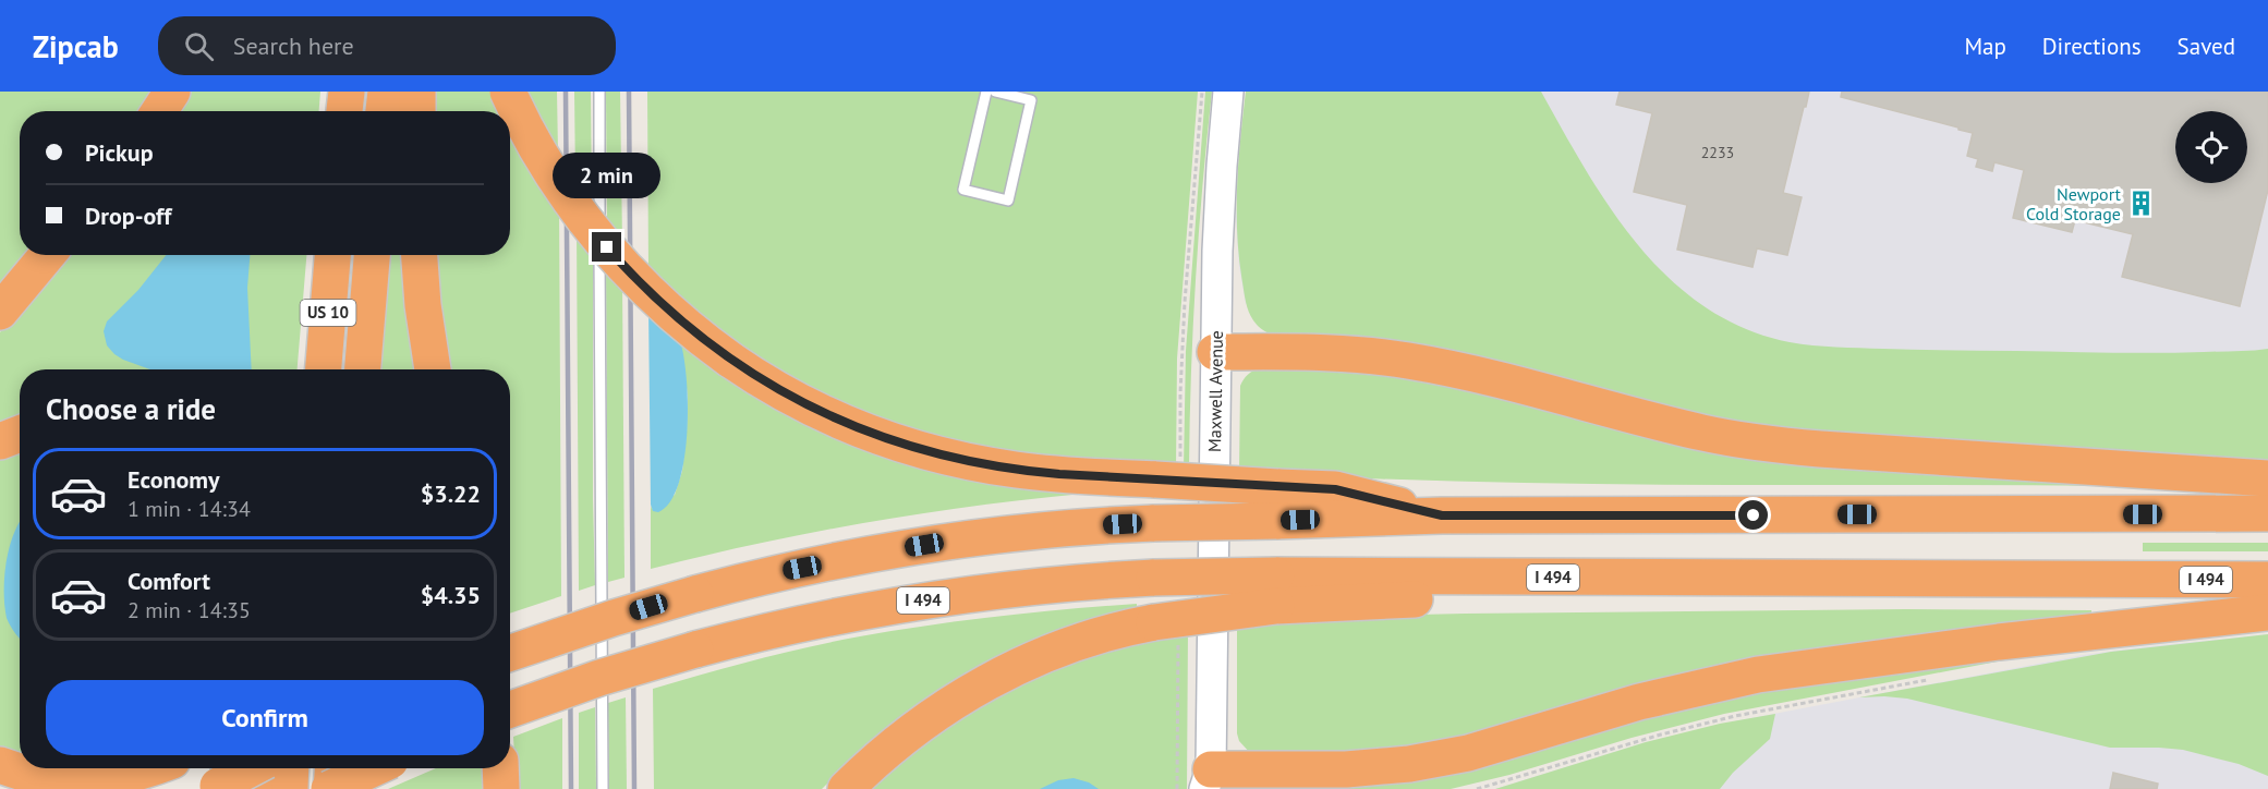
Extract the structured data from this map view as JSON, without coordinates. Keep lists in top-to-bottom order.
{
  "streets": {
    "highway": ["US 10", "I 494"],
    "main road": ["Maxwell Avenue"]
  },
  "places": {
    "building": ["Newport Cold Storage"]
  },
  "house_numbers": ["2233"],
  "page": {
    "header": "Zipcab",
    "search": "Search here",
    "nav": ["Map", "Directions", "Saved"],
    "banner": ["Pickup", "Drop-off"],
    "bubble": "2 min",
    "heading": "Choose a ride",
    "list": [
      {
        "name": "Economy",
        "note": "1 min · 14:34",
        "value": "$3.22"
      },
      {
        "name": "Comfort",
        "note": "2 min · 14:35",
        "value": "$4.35"
      }
    ],
    "buttons": "Confirm"
  }
}
